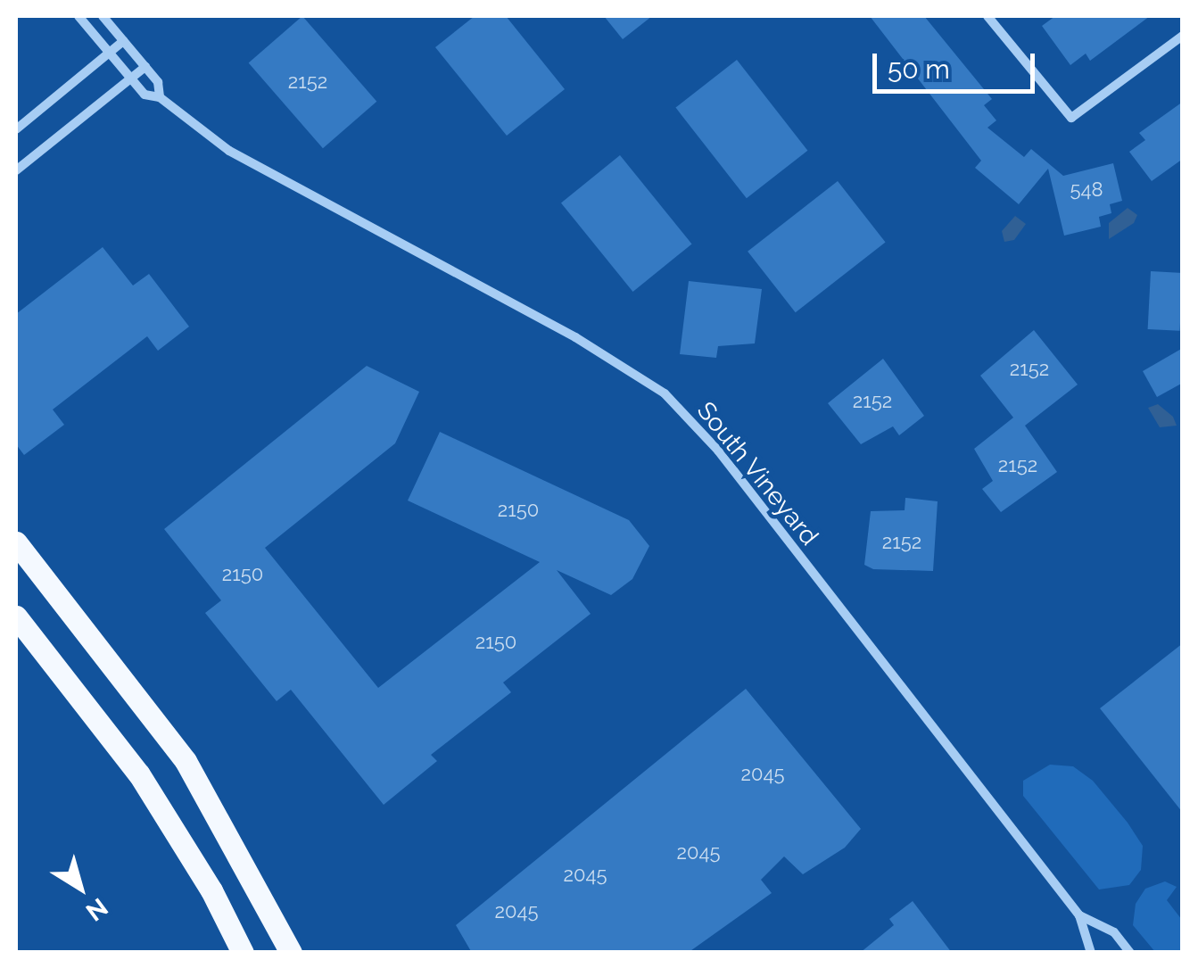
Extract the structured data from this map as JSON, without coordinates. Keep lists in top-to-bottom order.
{
  "streets": {
    "street": ["South Vineyard"]
  },
  "house_numbers": [
    "2152",
    "548",
    "2152",
    "2152",
    "2152",
    "2150",
    "2152",
    "2150",
    "2150",
    "2045",
    "2045",
    "2045",
    "2045"
  ],
  "scale_bar": "50 m",
  "north": "bottom right"
}
